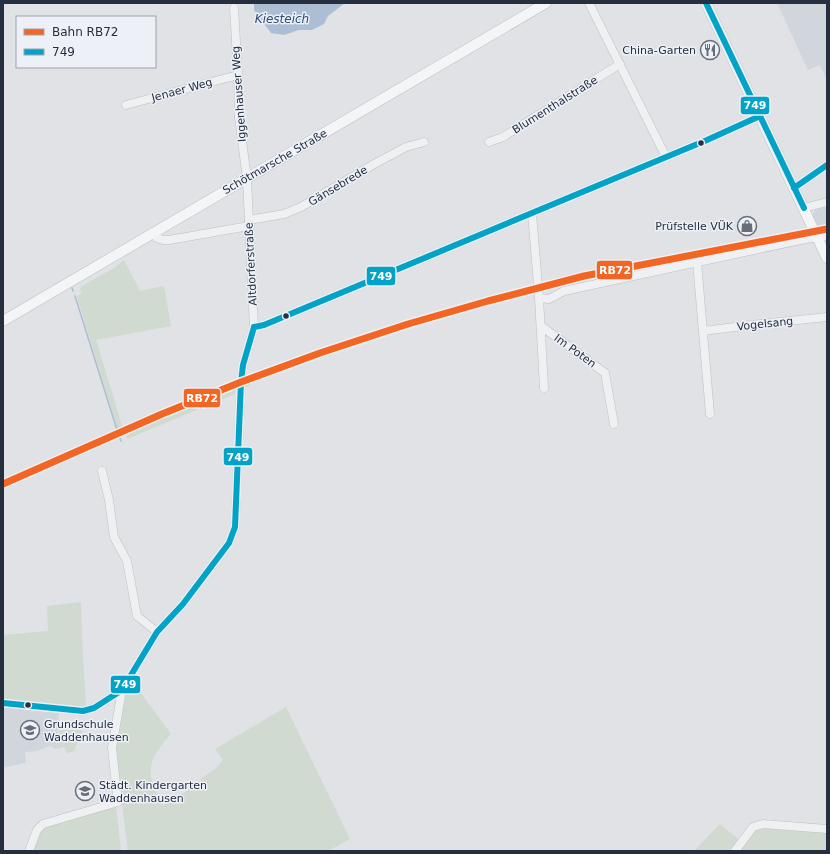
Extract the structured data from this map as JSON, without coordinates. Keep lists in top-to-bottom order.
{
  "streets": {
    "main road": ["Schötmarsche Straße"],
    "street": [
      "Jenaer Weg",
      "Iggenhauser Weg",
      "Blumenthalstraße",
      "Gänsebrede",
      "Altdorferstraße",
      "Vogelsang",
      "Im Poten"
    ]
  },
  "crossings": [
    ["Jenaer Weg", "Iggenhauser Weg"],
    ["Iggenhauser Weg", "Schötmarsche Straße"],
    ["Iggenhauser Weg", "Altdorferstraße"],
    ["Schötmarsche Straße", "Altdorferstraße"],
    ["Gänsebrede", "Altdorferstraße"]
  ],
  "water": ["Kiesteich"],
  "places": {
    "restaurant": ["China-Garten"],
    "shop": ["Prüfstelle VÜK"],
    "school or university": ["Grundschule Waddenhausen", "Städt. Kindergarten Waddenhausen"]
  },
  "lines": ["transit line 749", "rail line RB72"],
  "legend": ["Bahn RB72", "749"]
}
